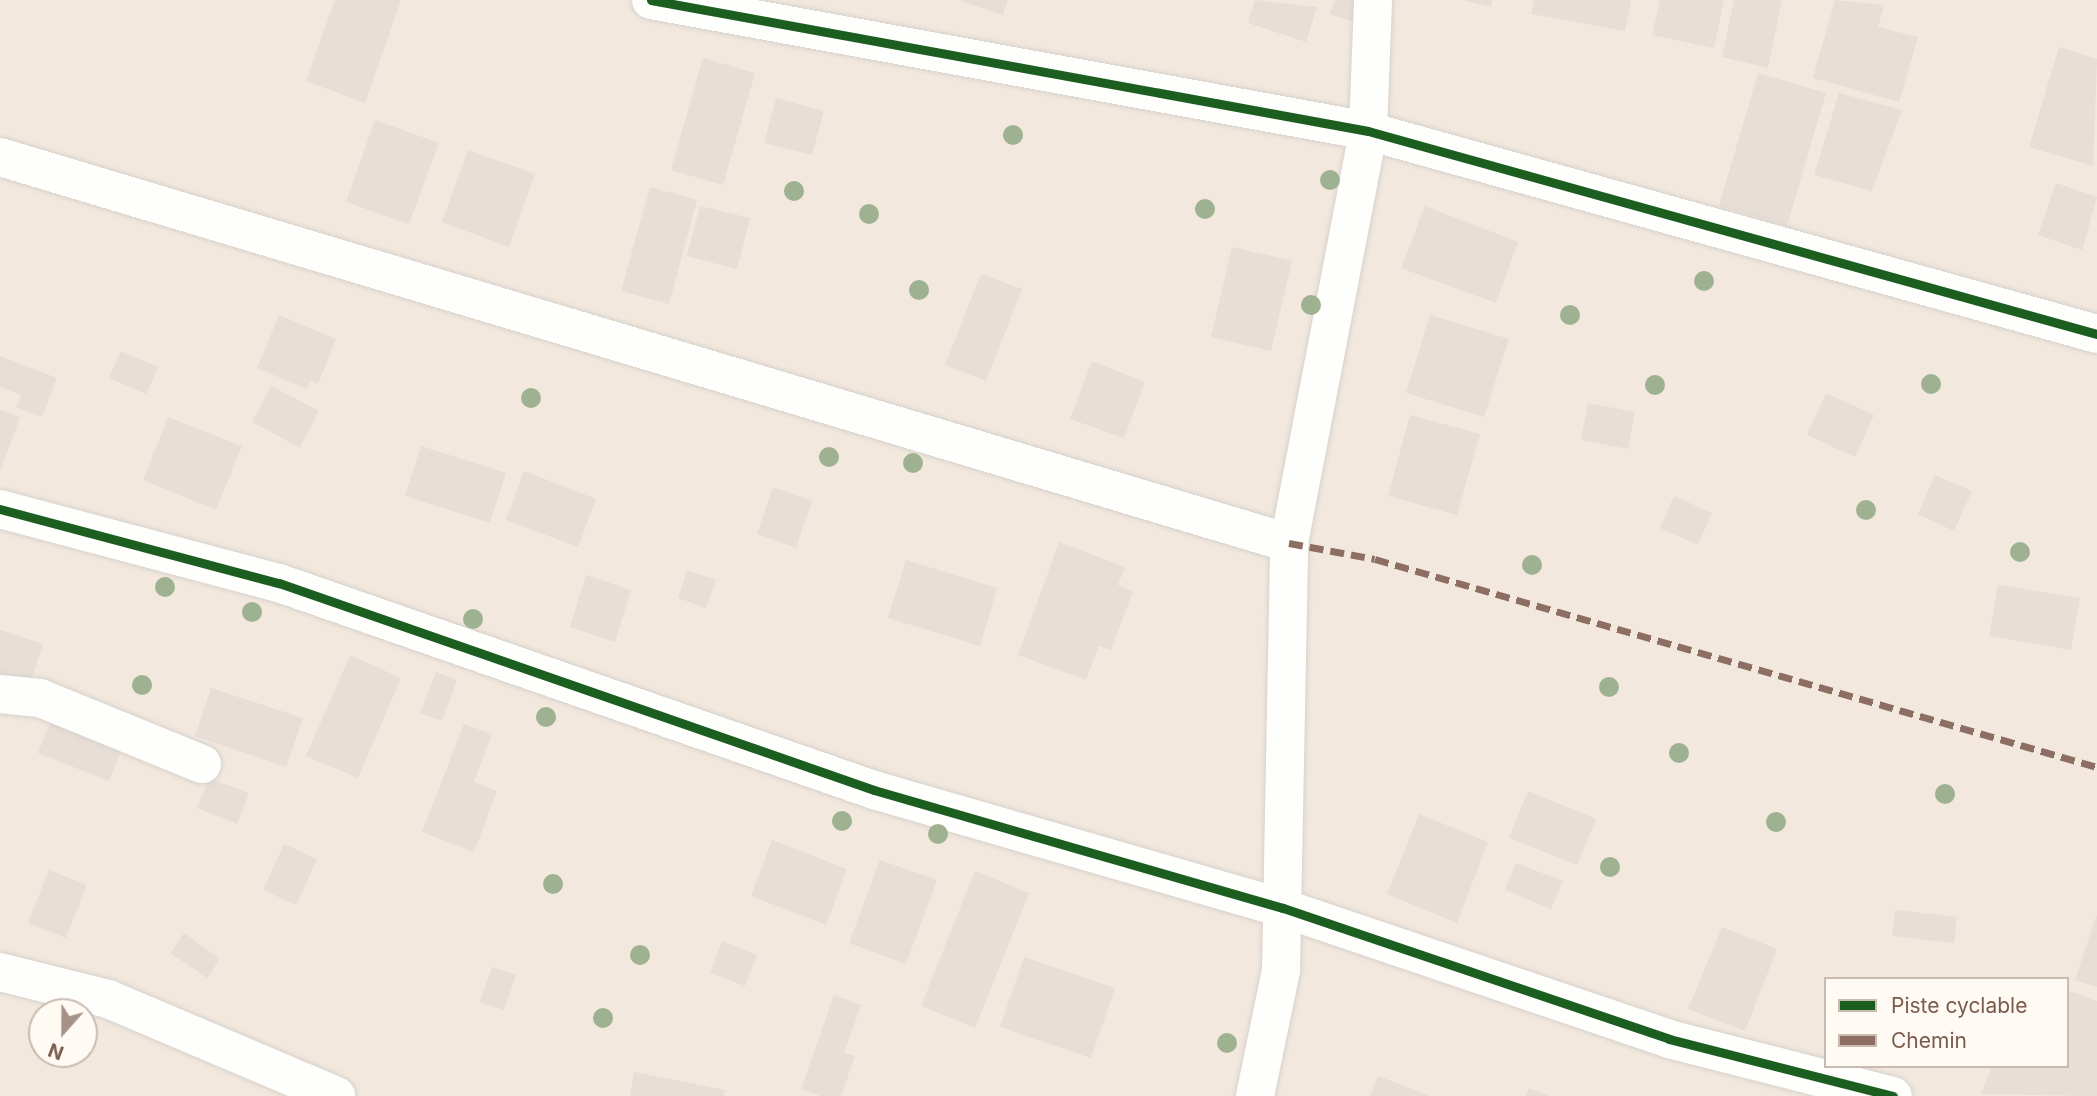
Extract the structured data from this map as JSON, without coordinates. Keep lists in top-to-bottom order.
{
  "legend": ["Piste cyclable", "Chemin"],
  "north": "bottom"
}
